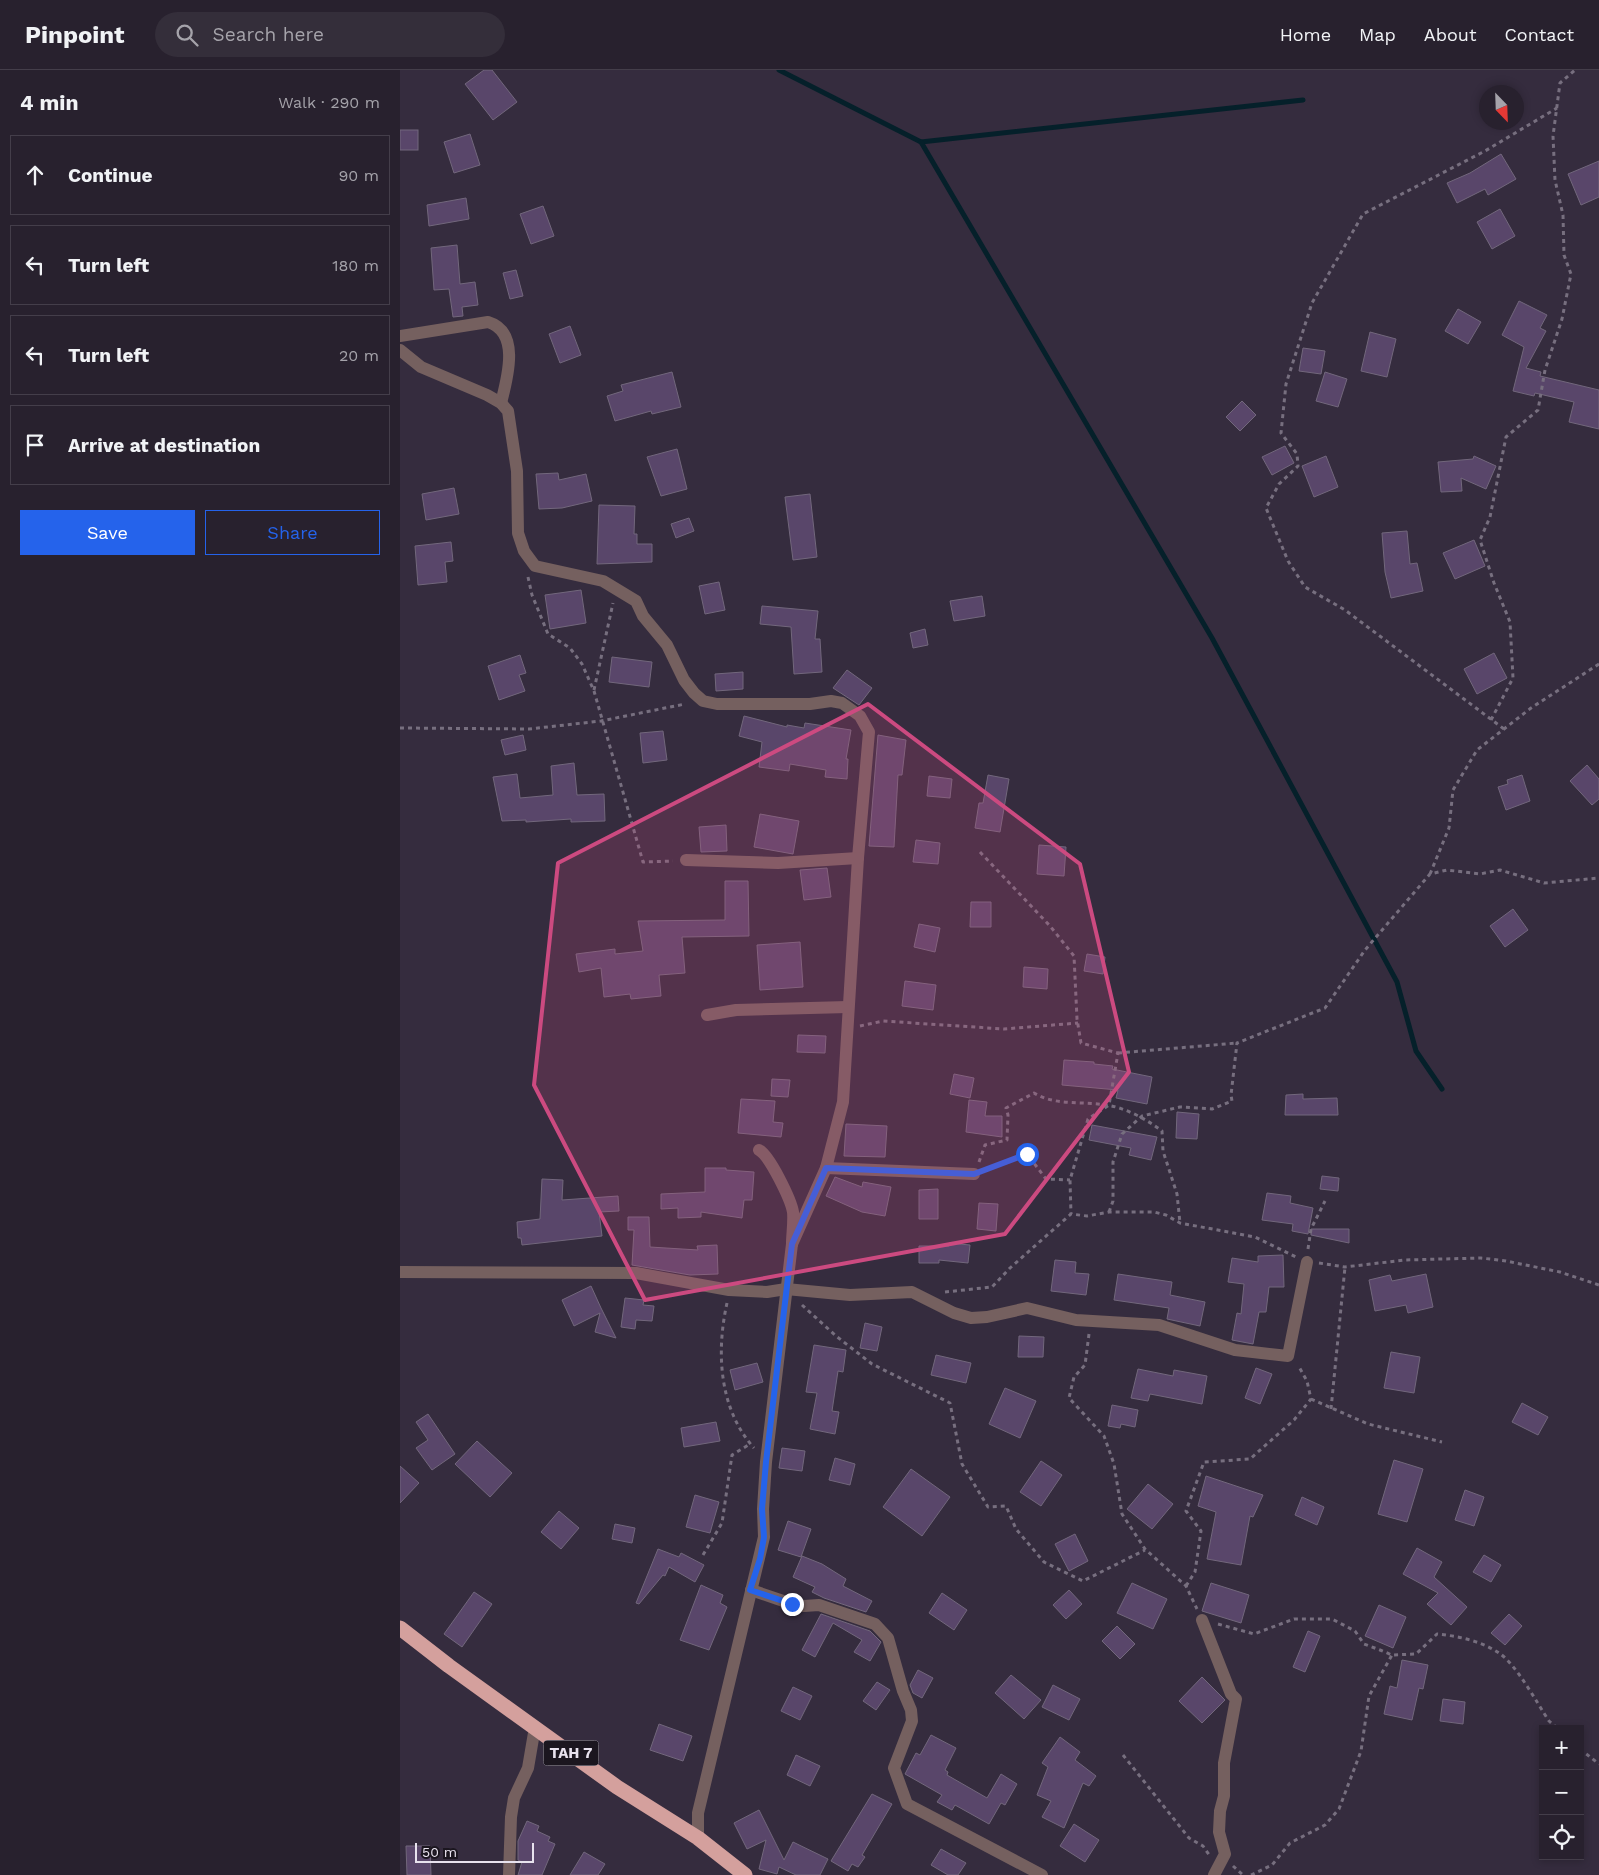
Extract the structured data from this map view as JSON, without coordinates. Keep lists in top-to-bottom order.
{
  "streets": {
    "highway": ["TAH 7"]
  },
  "scale_bar": "50 m",
  "north": "bottom right",
  "page": {
    "header": "Pinpoint",
    "search": "Search here",
    "nav": [
      "Home",
      "Map",
      "About",
      "Contact"
    ],
    "heading": ["4 min", "Walk · 290 m"],
    "list": [
      ["Continue", "90 m"],
      ["Turn left", "180 m"],
      ["Turn left", "20 m"],
      "Arrive at destination"
    ],
    "buttons": ["Save", "Share"],
    "map_buttons": ["+", "−"],
    "scale": "50 m"
  }
}
